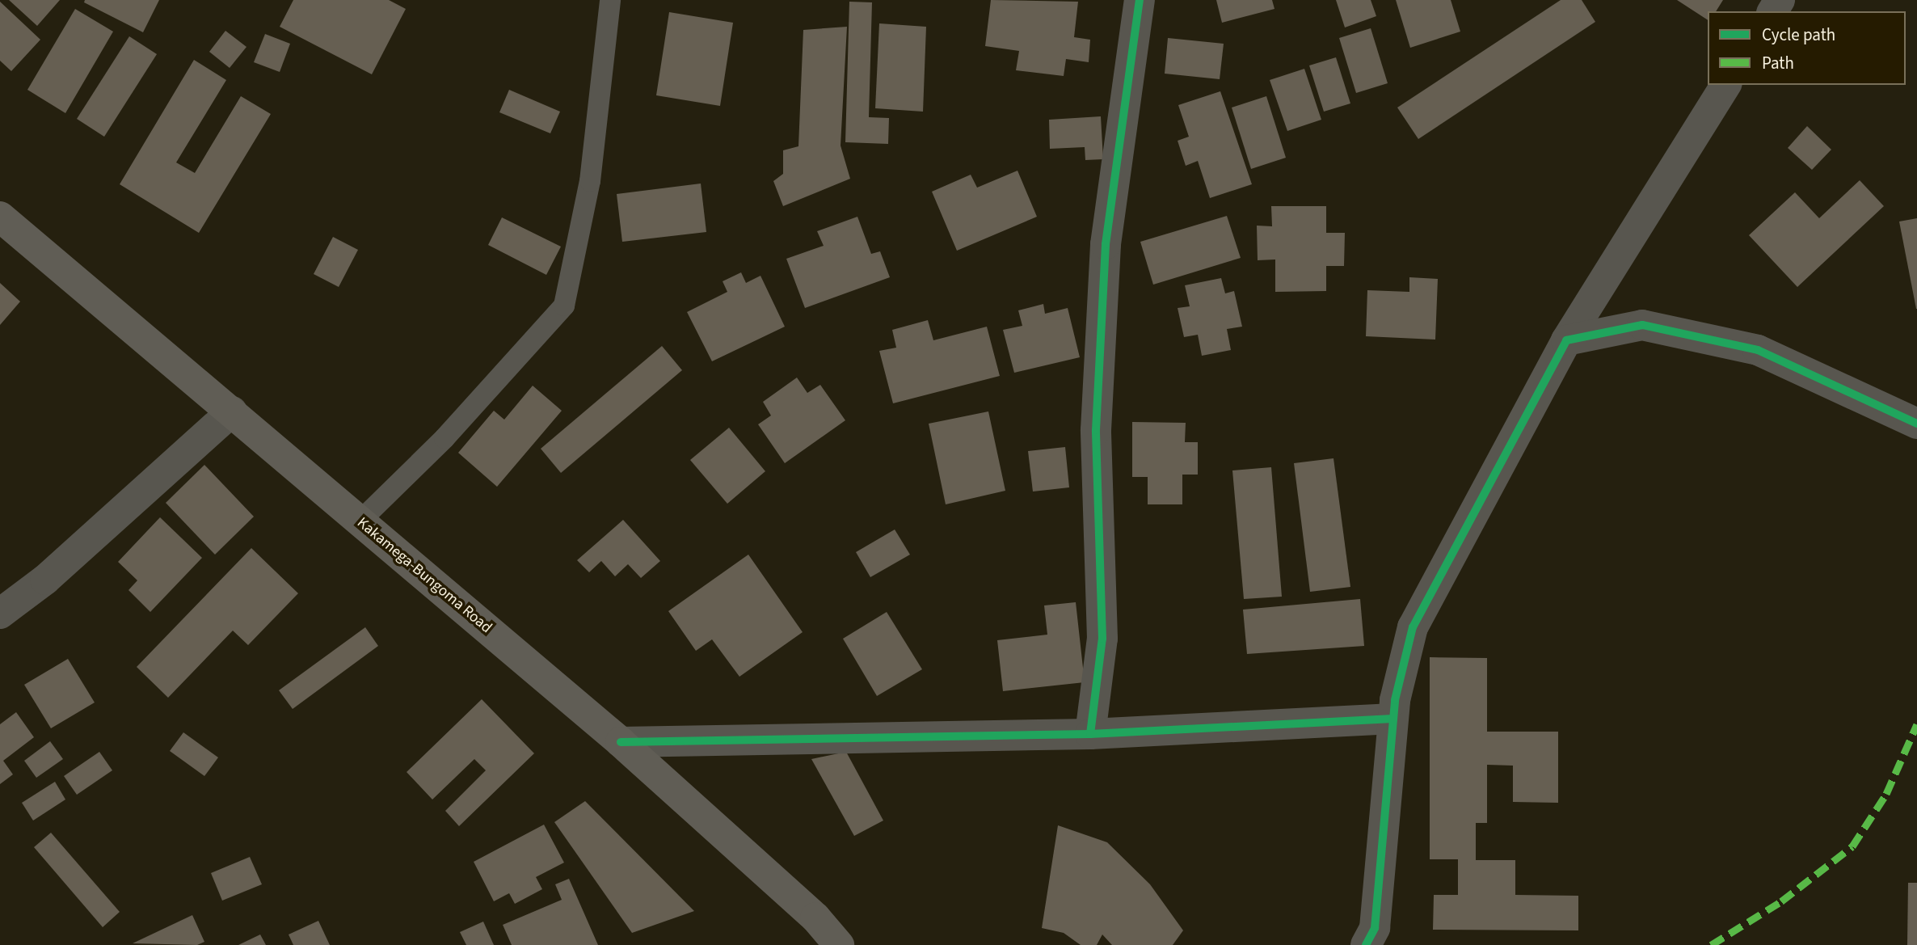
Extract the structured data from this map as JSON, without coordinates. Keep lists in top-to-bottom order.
{
  "streets": {
    "main road": ["Kakamega-Bungoma Road"]
  },
  "legend": ["Cycle path", "Path"]
}
